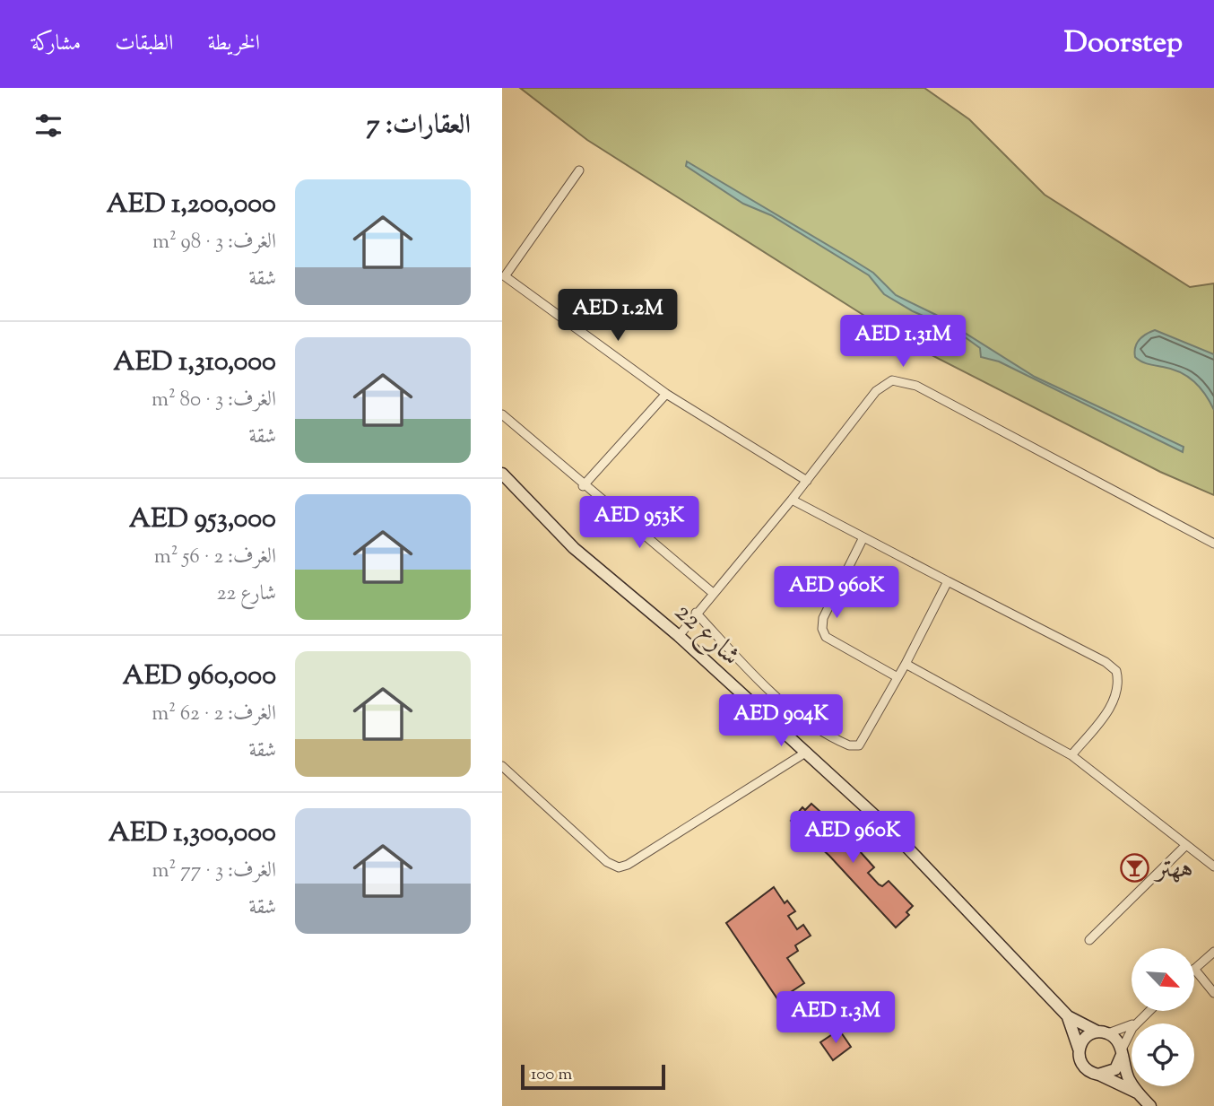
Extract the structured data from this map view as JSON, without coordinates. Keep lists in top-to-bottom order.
{
  "streets": {
    "street": ["شارع 22"]
  },
  "places": {
    "bar": ["ههتر"]
  },
  "scale_bar": "100 m",
  "north": "bottom right",
  "page": {
    "header": "Doorstep",
    "nav": ["الخريطة", "الطبقات", "مشاركة"],
    "heading": "العقارات: 7",
    "list": [
      {
        "name": "AED 1,200,000",
        "note": "الغرف: 3 · 98 m² · شقة"
      },
      {
        "name": "AED 1,310,000",
        "note": "الغرف: 3 · 80 m² · شقة"
      },
      {
        "name": "AED 953,000",
        "note": "الغرف: 2 · 56 m² · شارع 22"
      },
      {
        "name": "AED 960,000",
        "note": "الغرف: 2 · 62 m² · شقة"
      },
      {
        "name": "AED 1,300,000",
        "note": "الغرف: 3 · 77 m² · شقة"
      }
    ],
    "price": [
      "AED 1.2M",
      "AED 1.31M",
      "AED 953K",
      "AED 960K",
      "AED 904K",
      "AED 960K",
      "AED 1.3M"
    ],
    "scale": "100 m"
  }
}
